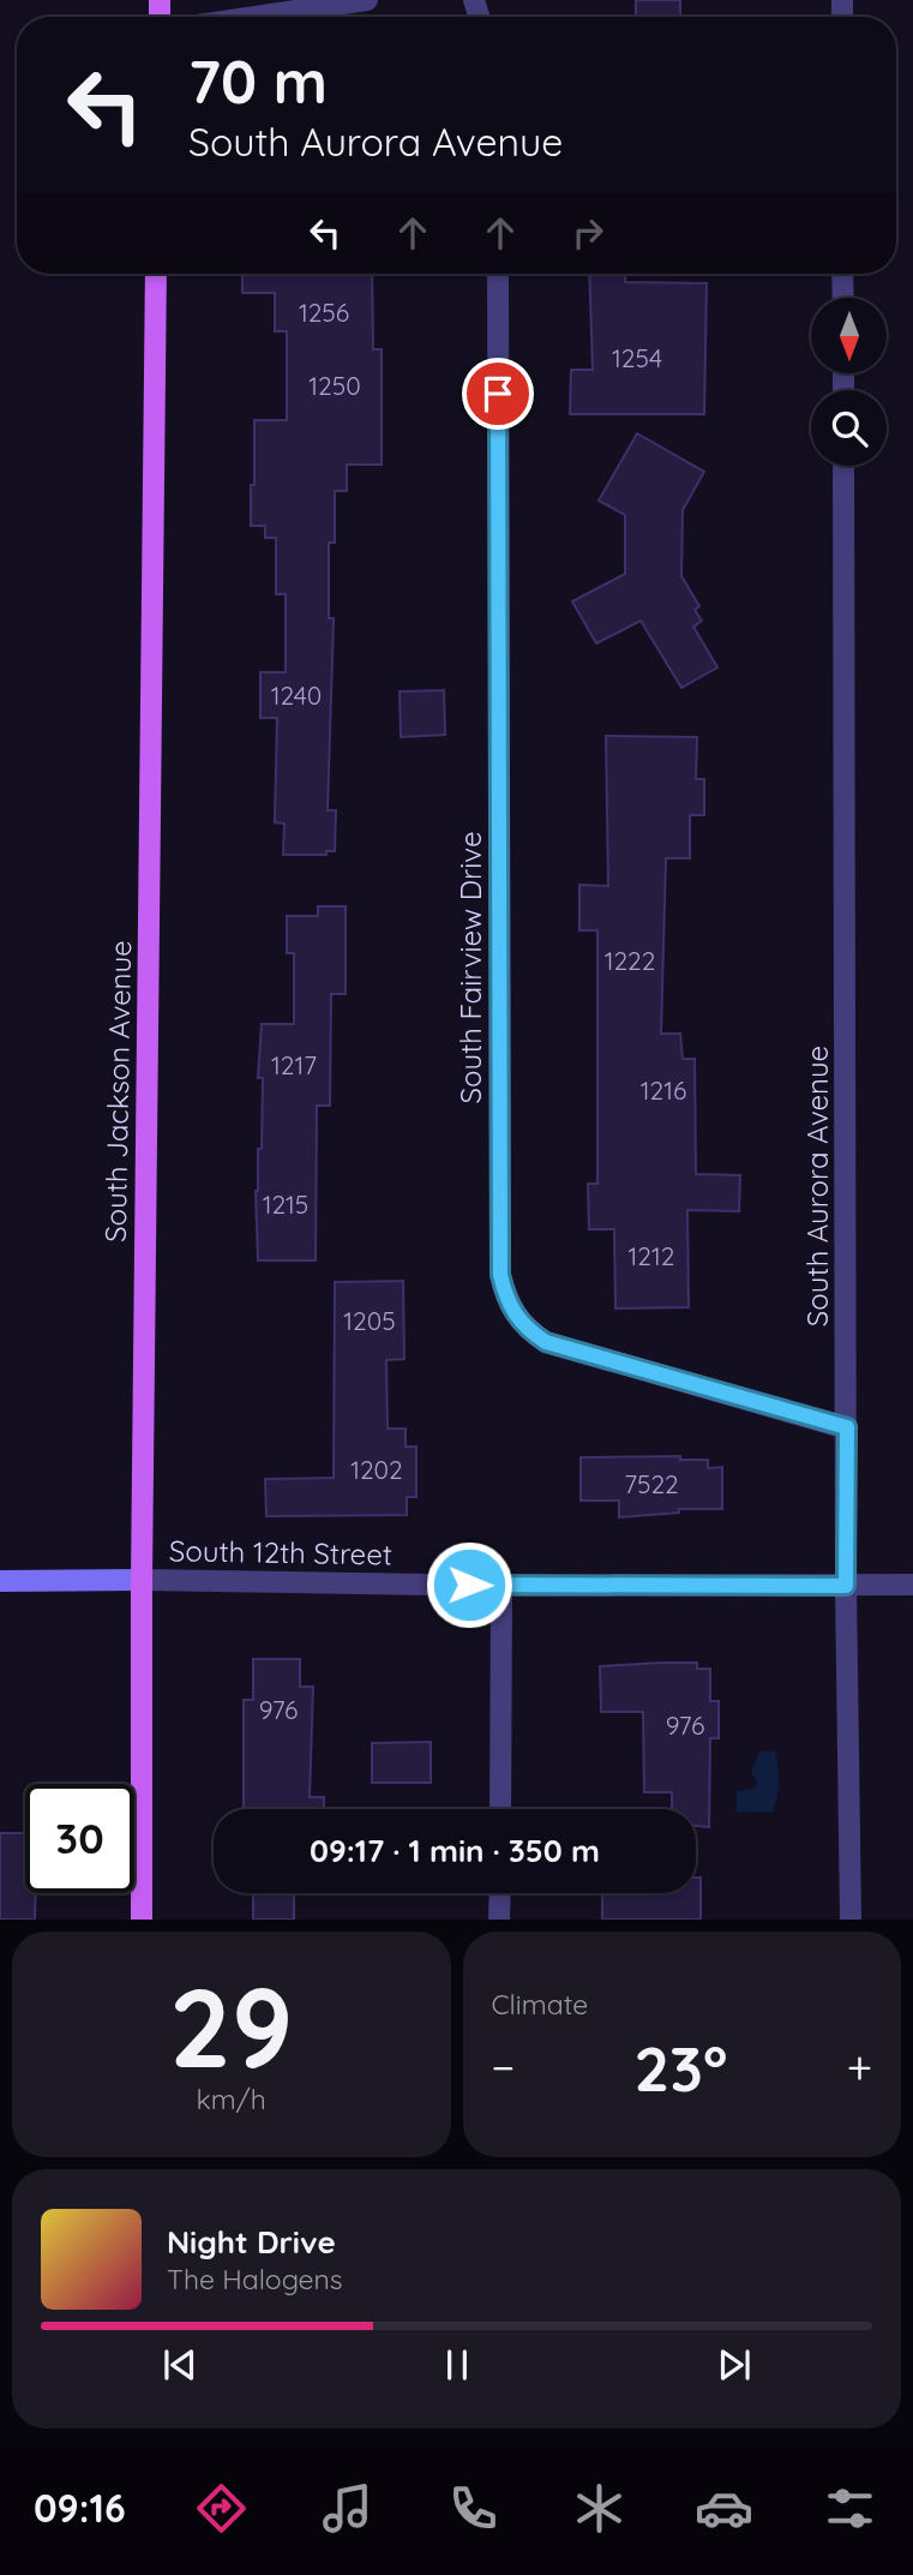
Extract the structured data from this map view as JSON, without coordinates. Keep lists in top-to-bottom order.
{
  "streets": {
    "main road": ["South Jackson Avenue", "South 12th Street"],
    "street": ["South Fairview Drive", "South Aurora Avenue"]
  },
  "crossings": [
    ["South Fairview Drive", "South Aurora Avenue"],
    ["South Jackson Avenue", "South 12th Street"],
    ["South Aurora Avenue", "South 12th Street"]
  ],
  "house_numbers": [
    "1256",
    "1254",
    "1250",
    "1240",
    "1222",
    "1217",
    "1216",
    "1215",
    "1212",
    "1205",
    "1202",
    "7522",
    "976",
    "976"
  ],
  "north": "bottom",
  "page": {
    "turn": ["70 m", "South Aurora Avenue"],
    "limit": "30",
    "trip": "09:17 · 1 min · 350 m",
    "tile": [
      ["29", "km/h"],
      "Climate"
    ],
    "heat": ["−", "23°", "+"],
    "song": ["Night Drive", "The Halogens"],
    "tabs": "09:16"
  }
}
